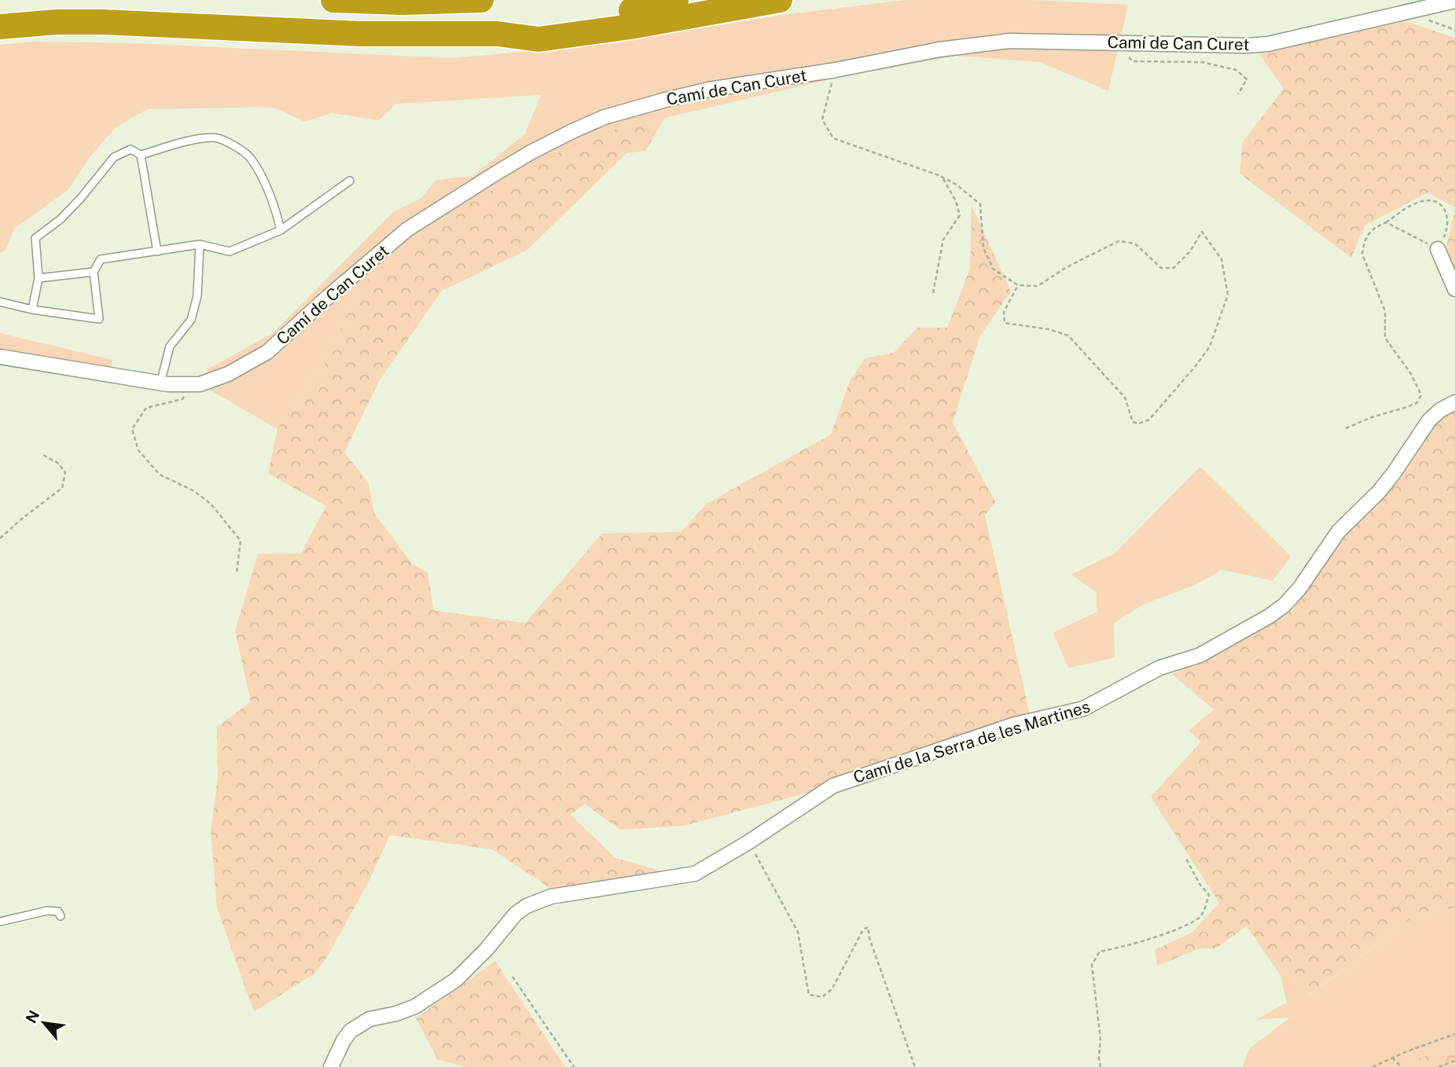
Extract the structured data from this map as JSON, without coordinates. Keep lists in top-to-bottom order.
{
  "streets": {
    "street": ["Camí de Can Curet", "Camí de la Serra de les Martines"]
  },
  "north": "top left"
}
